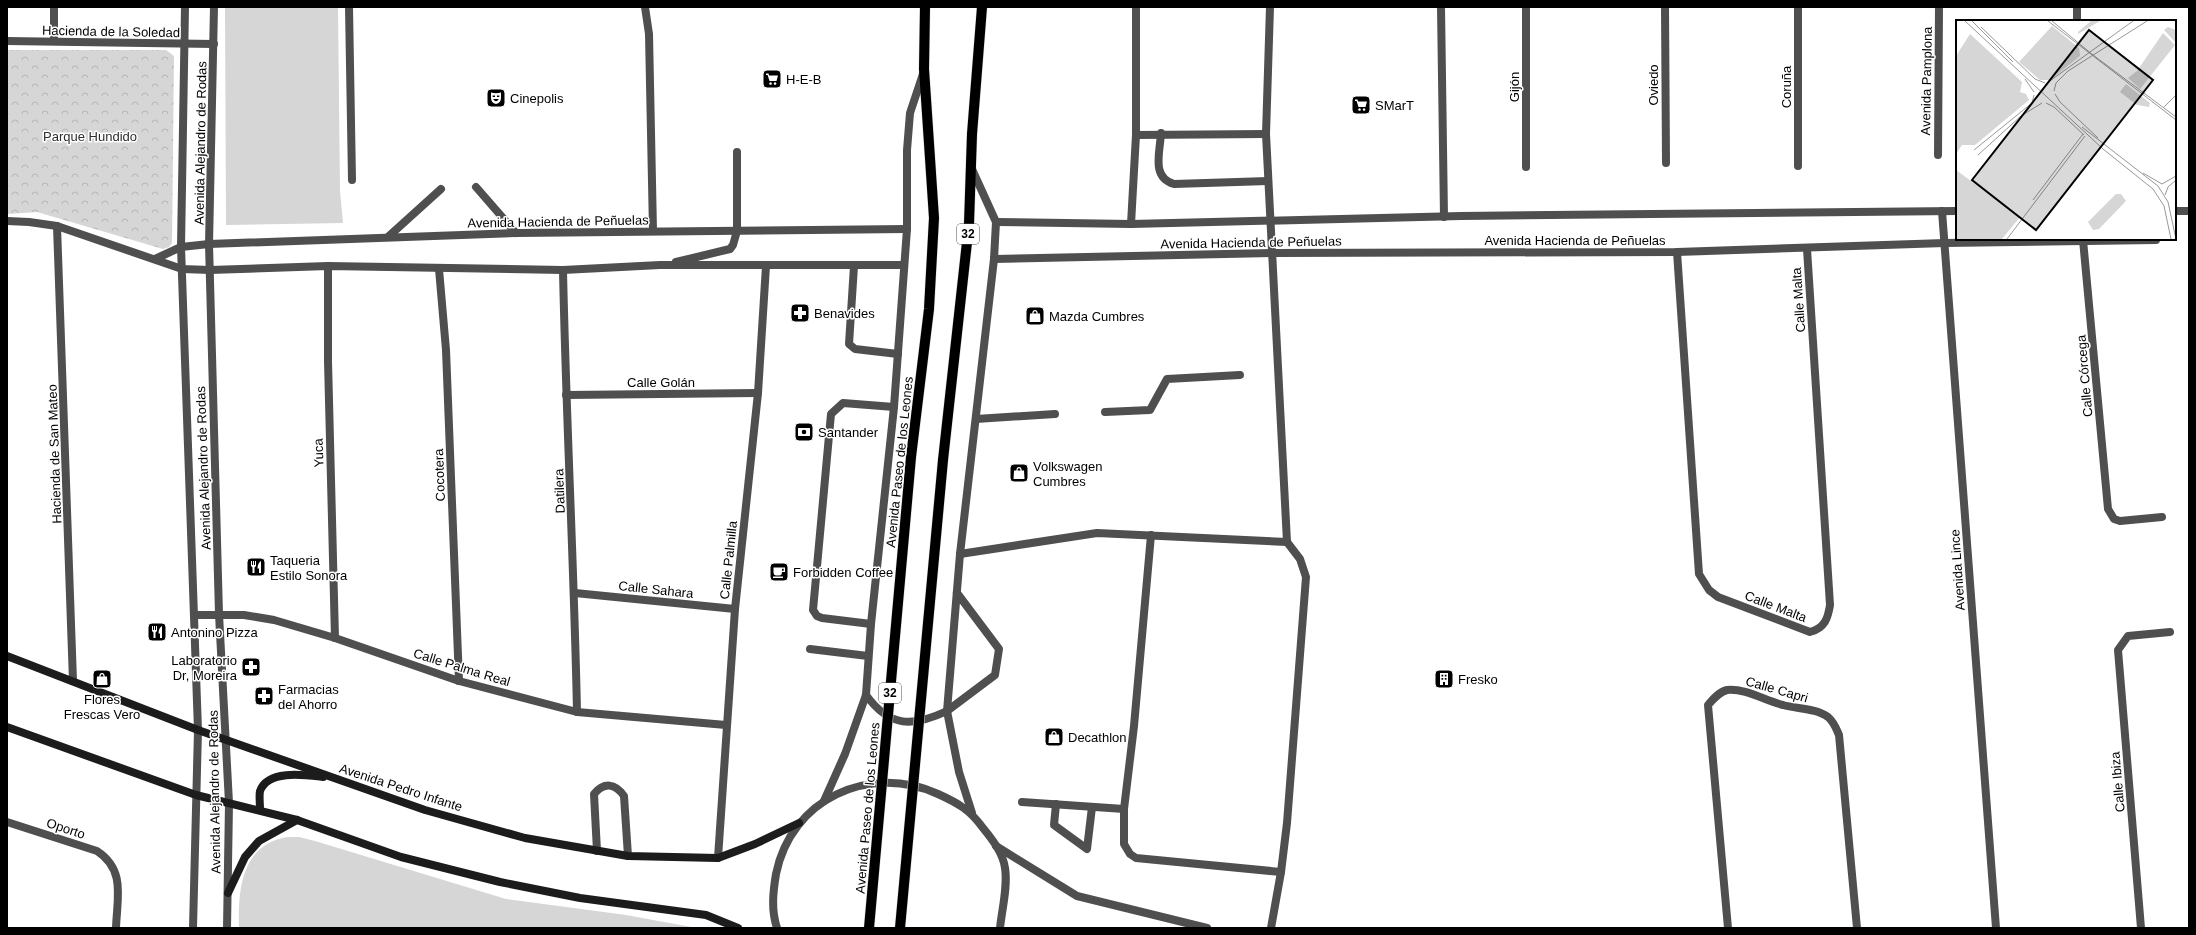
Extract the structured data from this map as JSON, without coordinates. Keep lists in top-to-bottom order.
{
  "streets": {
    "main road": ["32", "Avenida Paseo de los Leones", "Avenida Pedro Infante"],
    "street": [
      "Hacienda de la Soledad",
      "Avenida Pamplona",
      "Oviedo",
      "Gijón",
      "Coruña",
      "Avenida Alejandro de Rodas",
      "Avenida Hacienda de Peñuelas",
      "Calle Malta",
      "Calle Córcega",
      "Calle Golán",
      "Yuca",
      "Hacienda de San Mateo",
      "Cocotera",
      "Datilera",
      "Calle Palmilla",
      "Avenida Lince",
      "Calle Sahara",
      "Calle Palma Real",
      "Calle Capri",
      "Calle Ibiza",
      "Oporto"
    ]
  },
  "crossings": [
    ["Hacienda de la Soledad", "Avenida Alejandro de Rodas"],
    ["Avenida Alejandro de Rodas", "Avenida Hacienda de Peñuelas"],
    ["Avenida Alejandro de Rodas", "Calle Palma Real"],
    ["Avenida Alejandro de Rodas", "Avenida Pedro Infante"],
    ["Avenida Hacienda de Peñuelas", "Calle Malta"],
    ["Avenida Hacienda de Peñuelas", "Calle Córcega"],
    ["Avenida Hacienda de Peñuelas", "Avenida Paseo de los Leones"],
    ["Avenida Hacienda de Peñuelas", "Avenida Lince"],
    ["Calle Golán", "Datilera"],
    ["Calle Golán", "Calle Palmilla"],
    ["Yuca", "Calle Palma Real"],
    ["Hacienda de San Mateo", "Avenida Pedro Infante"],
    ["Cocotera", "Calle Palma Real"],
    ["Datilera", "Calle Sahara"],
    ["Datilera", "Calle Palma Real"],
    ["Calle Palmilla", "Calle Sahara"],
    ["Calle Palmilla", "Calle Palma Real"],
    ["Calle Palmilla", "Avenida Pedro Infante"]
  ],
  "parks": ["Parque Hundido"],
  "places": {
    "supermarket": ["H-E-B", "SMarT"],
    "theatre": ["Cinepolis"],
    "pharmacy": ["Benavides", "Laboratorio Dr, Moreira", "Farmacias del Ahorro"],
    "shop": [
      "Mazda Cumbres",
      "Volkswagen Cumbres",
      "Flores Frescas Vero",
      "Decathlon"
    ],
    "bank": ["Santander"],
    "restaurant": ["Taqueria Estilo Sonora", "Antonino Pizza"],
    "cafe": ["Forbidden Coffee"],
    "building": ["Fresko"]
  }
}
